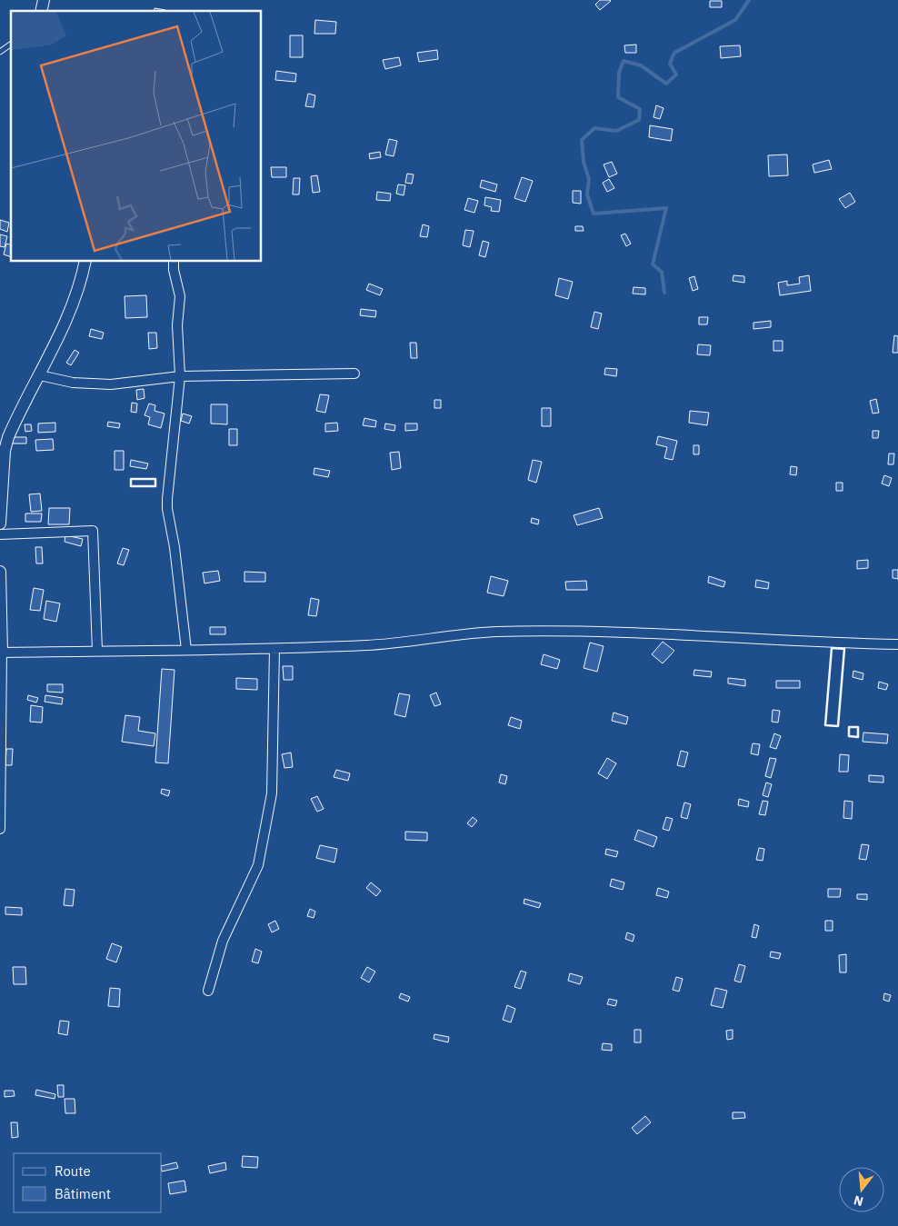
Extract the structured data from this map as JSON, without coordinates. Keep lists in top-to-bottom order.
{
  "legend": ["Route", "Bâtiment"],
  "north": "bottom"
}
